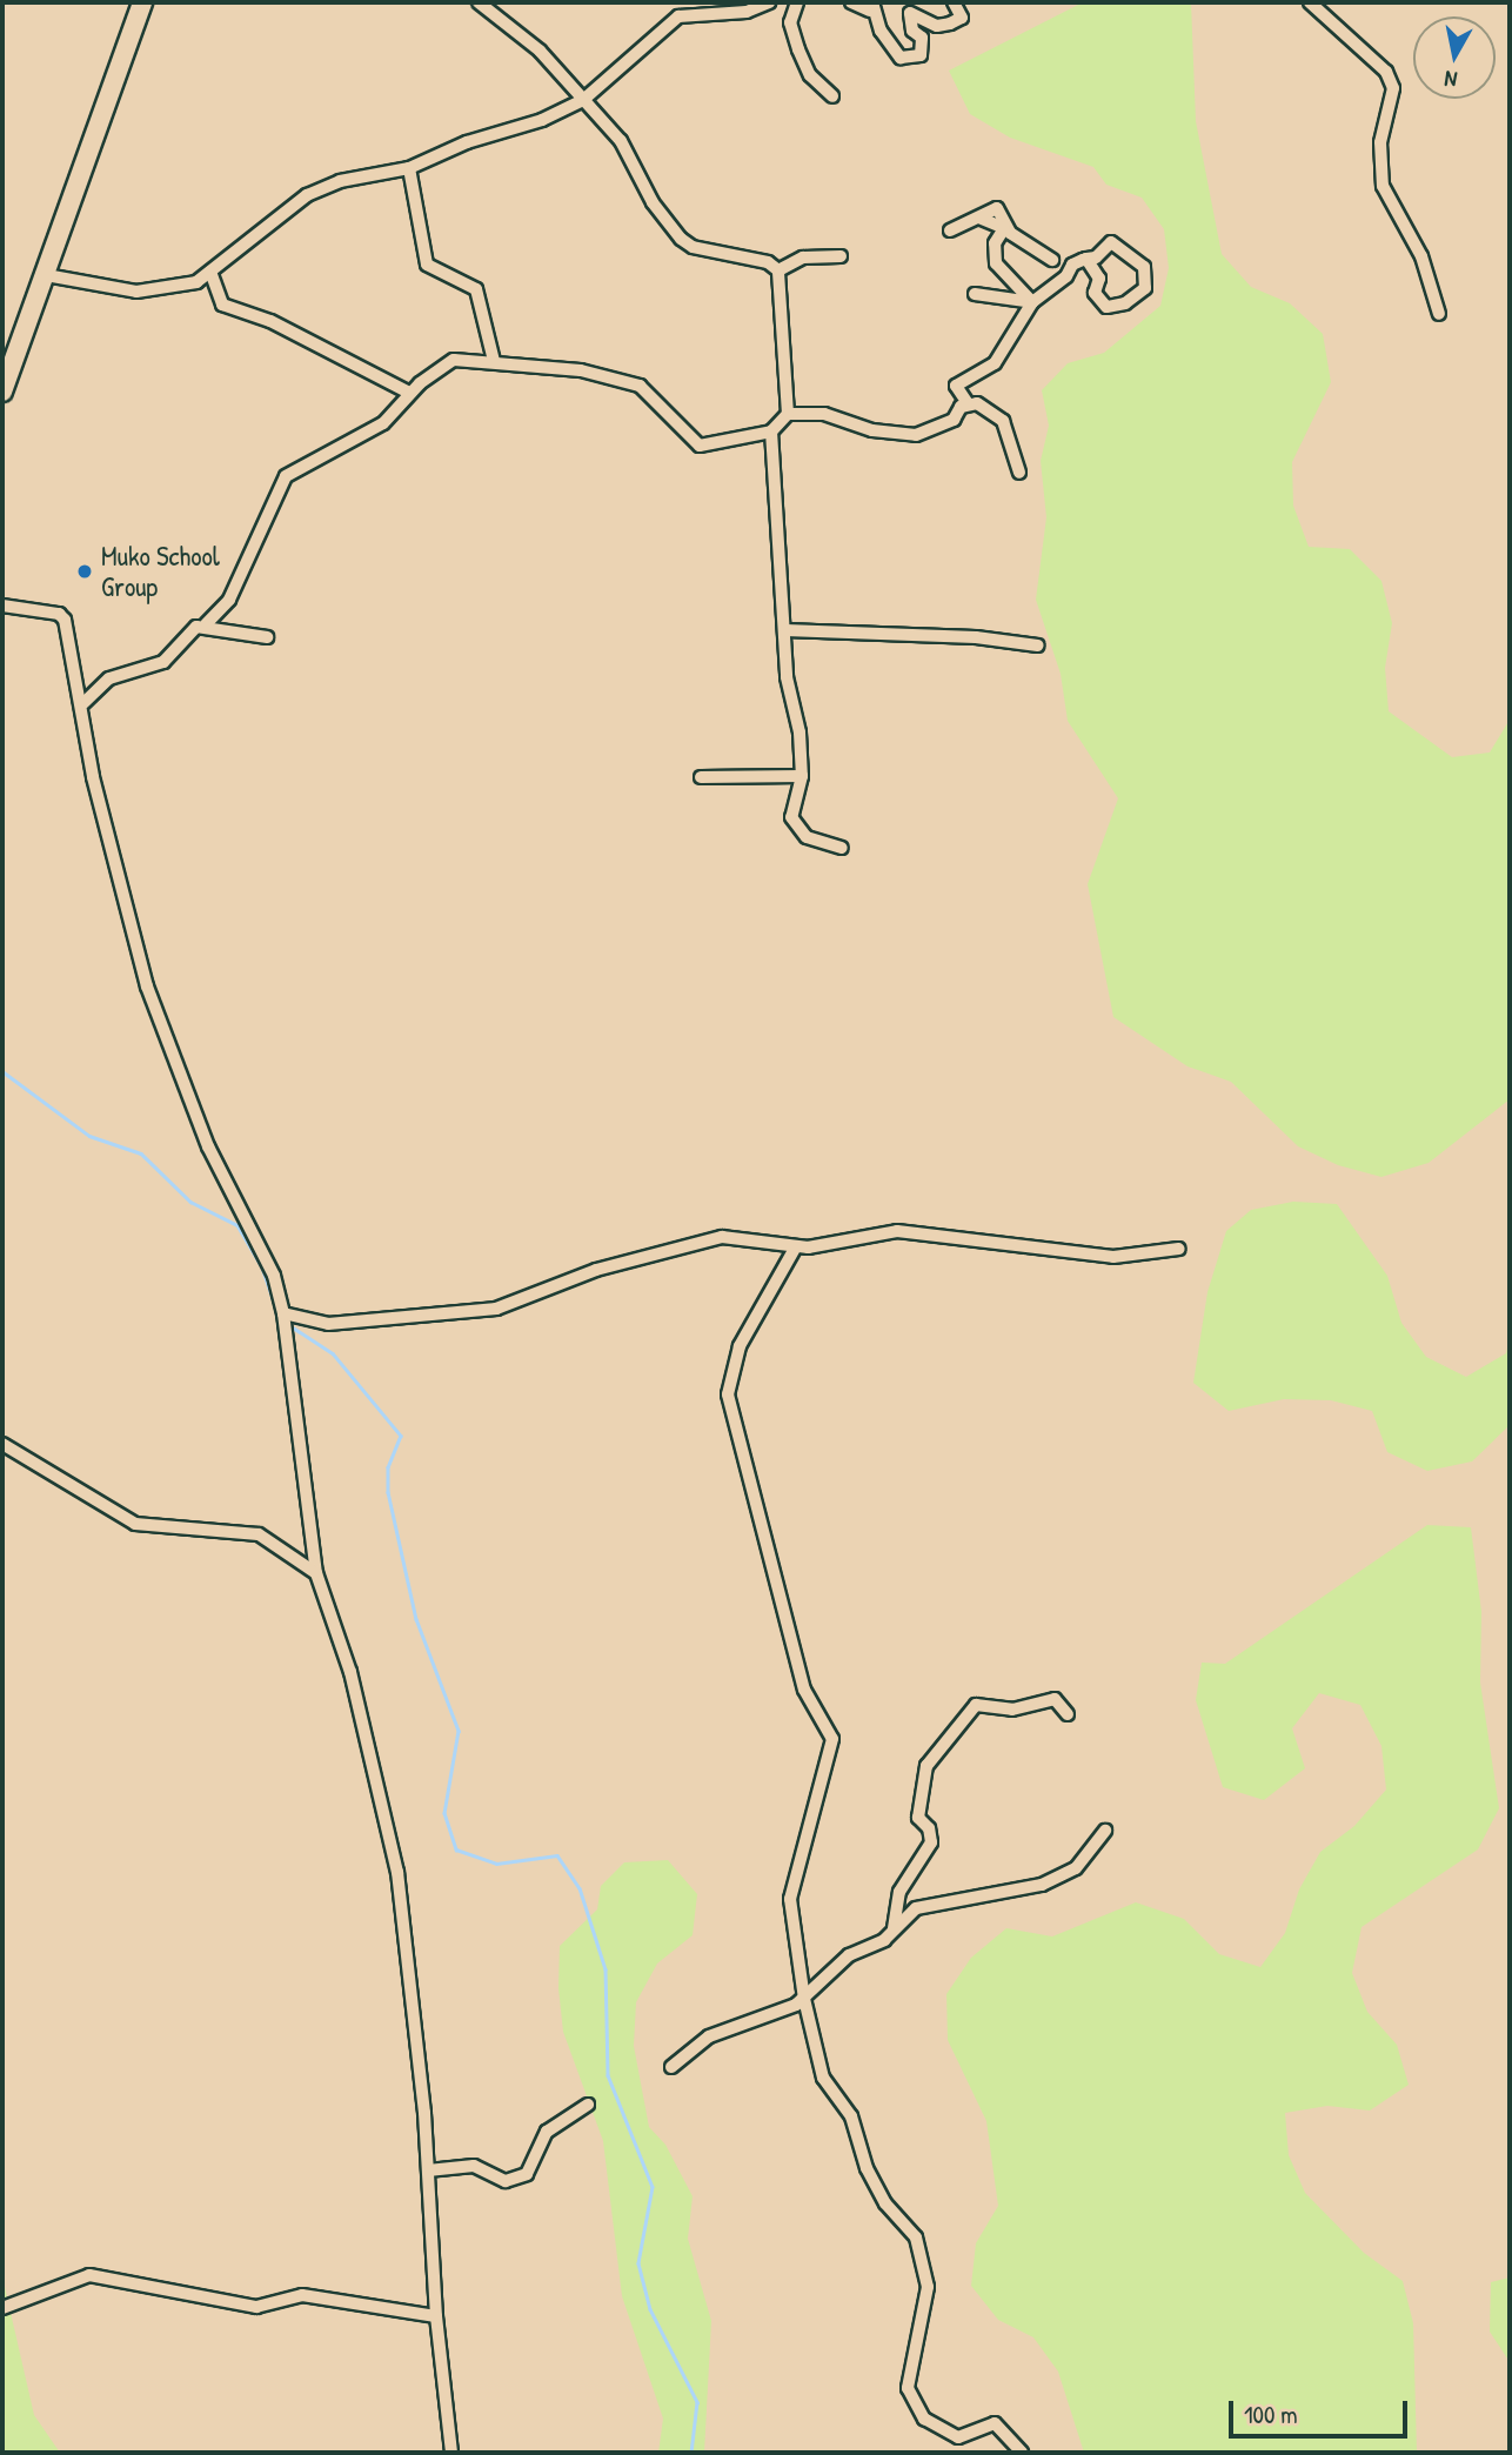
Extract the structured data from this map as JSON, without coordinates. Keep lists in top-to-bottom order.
{
  "places": ["Muko School Group"],
  "scale_bar": "100 m",
  "north": "bottom"
}
